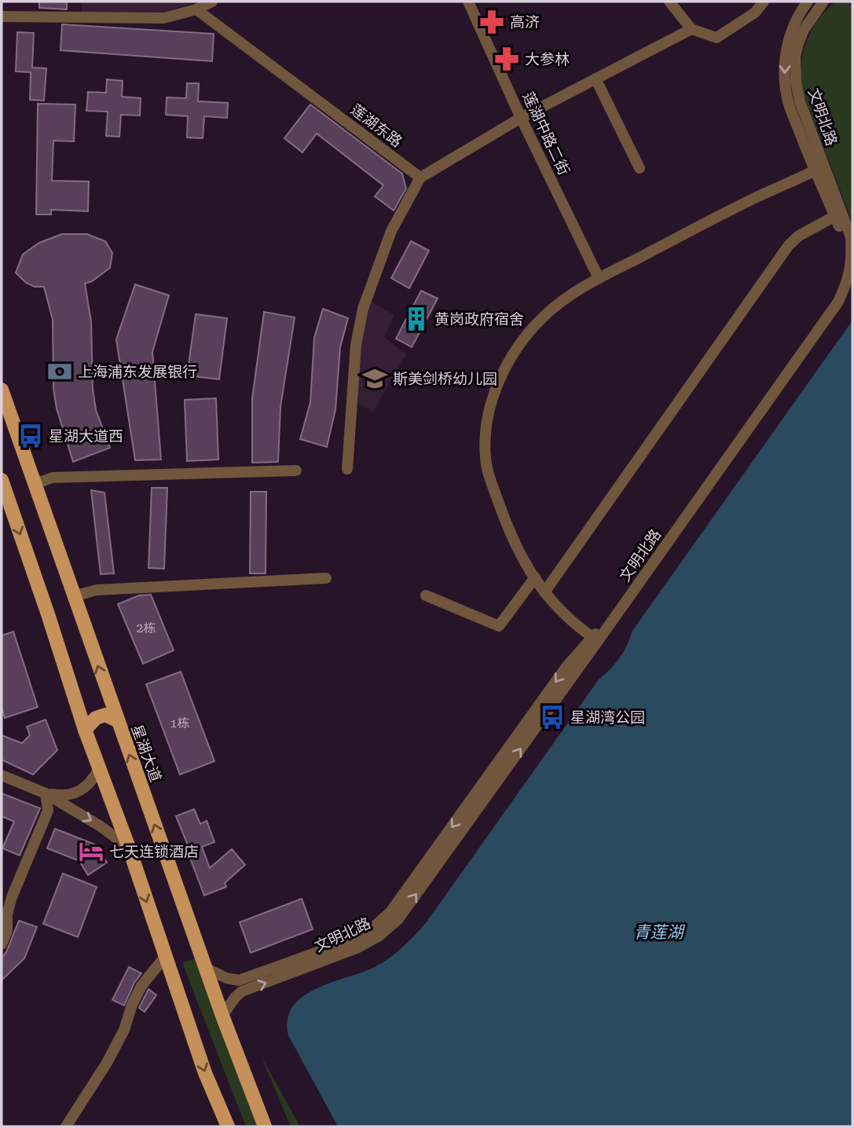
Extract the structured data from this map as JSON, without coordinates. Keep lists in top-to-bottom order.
{
  "streets": {
    "main road": ["星湖大道"],
    "street": ["文明北路", "莲湖东路", "莲湖中路二街"]
  },
  "crossings": [
    ["文明北路", "星湖大道"]
  ],
  "water": ["青莲湖"],
  "places": {
    "pharmacy": ["高济", "大参林"],
    "building": ["黄岗政府宿舍"],
    "bank": ["上海浦东发展银行"],
    "school or university": ["斯美剑桥幼儿园"],
    "bus stop": ["星湖大道西", "星湖湾公园"],
    "hotel": ["七天连锁酒店"]
  },
  "house_numbers": ["2栋", "1栋"]
}
